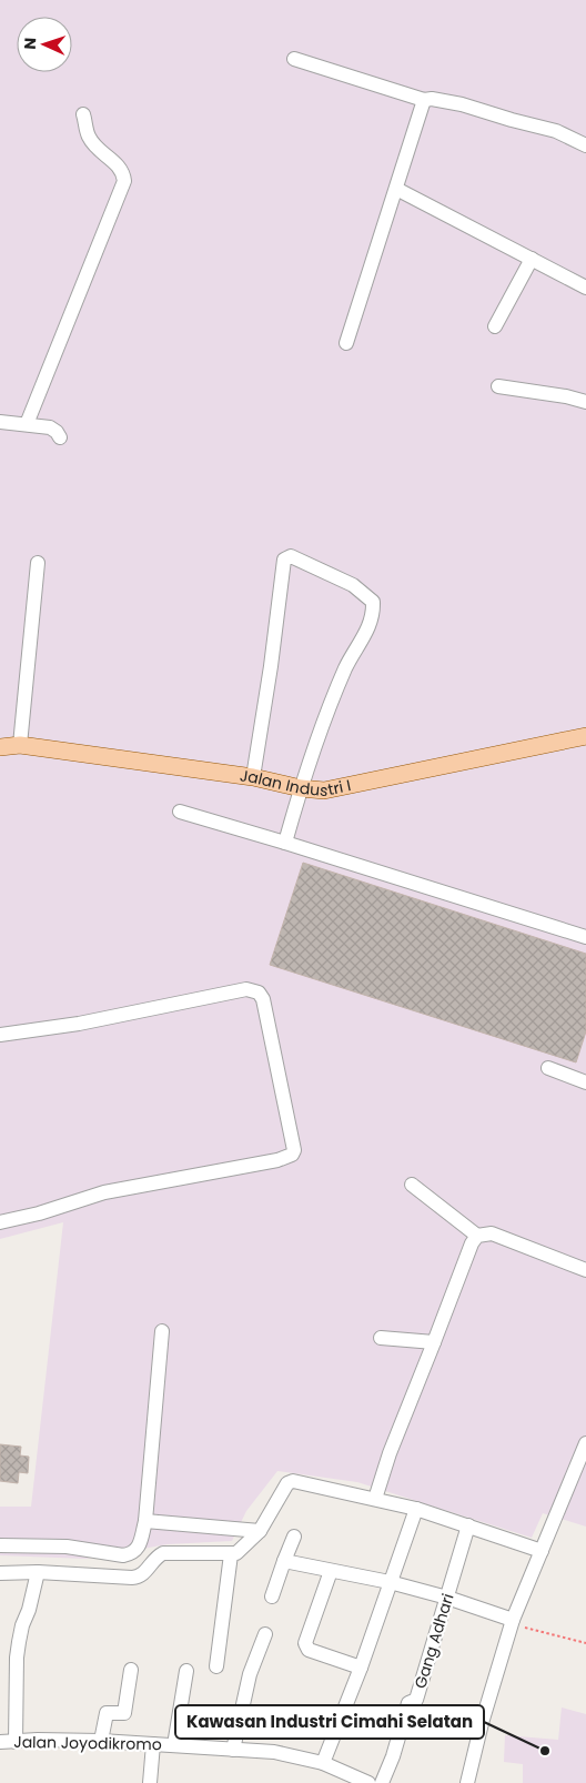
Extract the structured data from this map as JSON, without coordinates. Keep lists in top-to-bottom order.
{
  "streets": {
    "main road": ["Jalan Industri I"],
    "street": ["Gang Adhari", "Jalan Joyodikromo"]
  },
  "places": ["Kawasan Industri Cimahi Selatan"],
  "north": "left"
}
